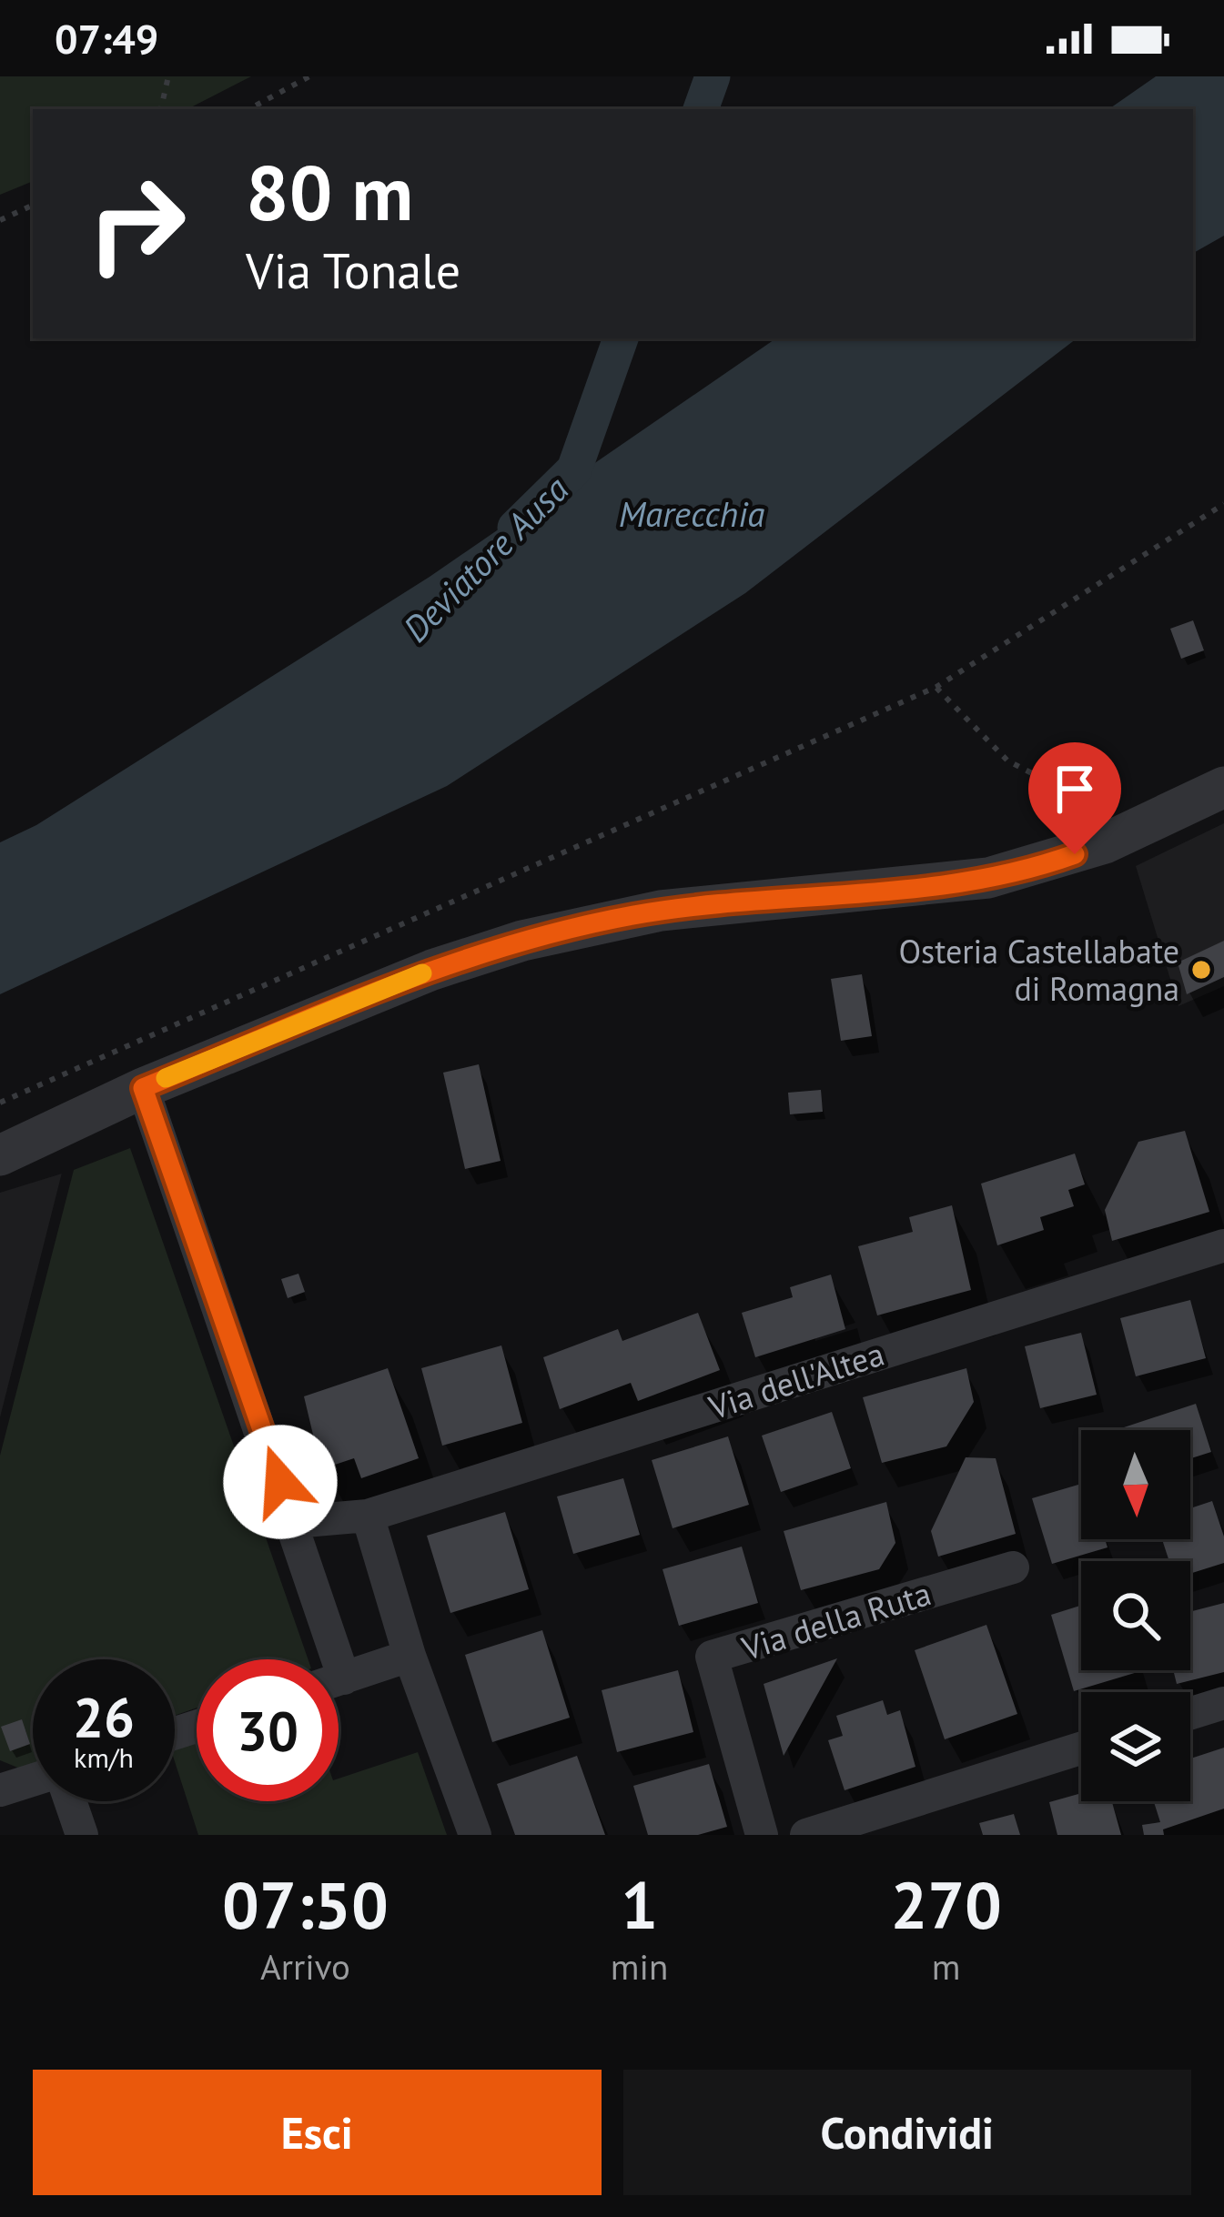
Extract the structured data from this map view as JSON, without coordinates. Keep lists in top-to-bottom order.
{
  "streets": {
    "street": ["Via dell'Altea", "Via della Ruta"]
  },
  "water": ["Marecchia", "Deviatore Ausa"],
  "places": ["Osteria Castellabate di Romagna"],
  "north": "bottom",
  "page": {
    "status": "07:49",
    "turn": ["80 m", "Via Tonale"],
    "speed": "26 km/h",
    "limit": "30",
    "eta": [
      "07:50",
      "Arrivo",
      "1",
      "min",
      "270",
      "m"
    ],
    "buttons": ["Esci", "Condividi"]
  }
}
